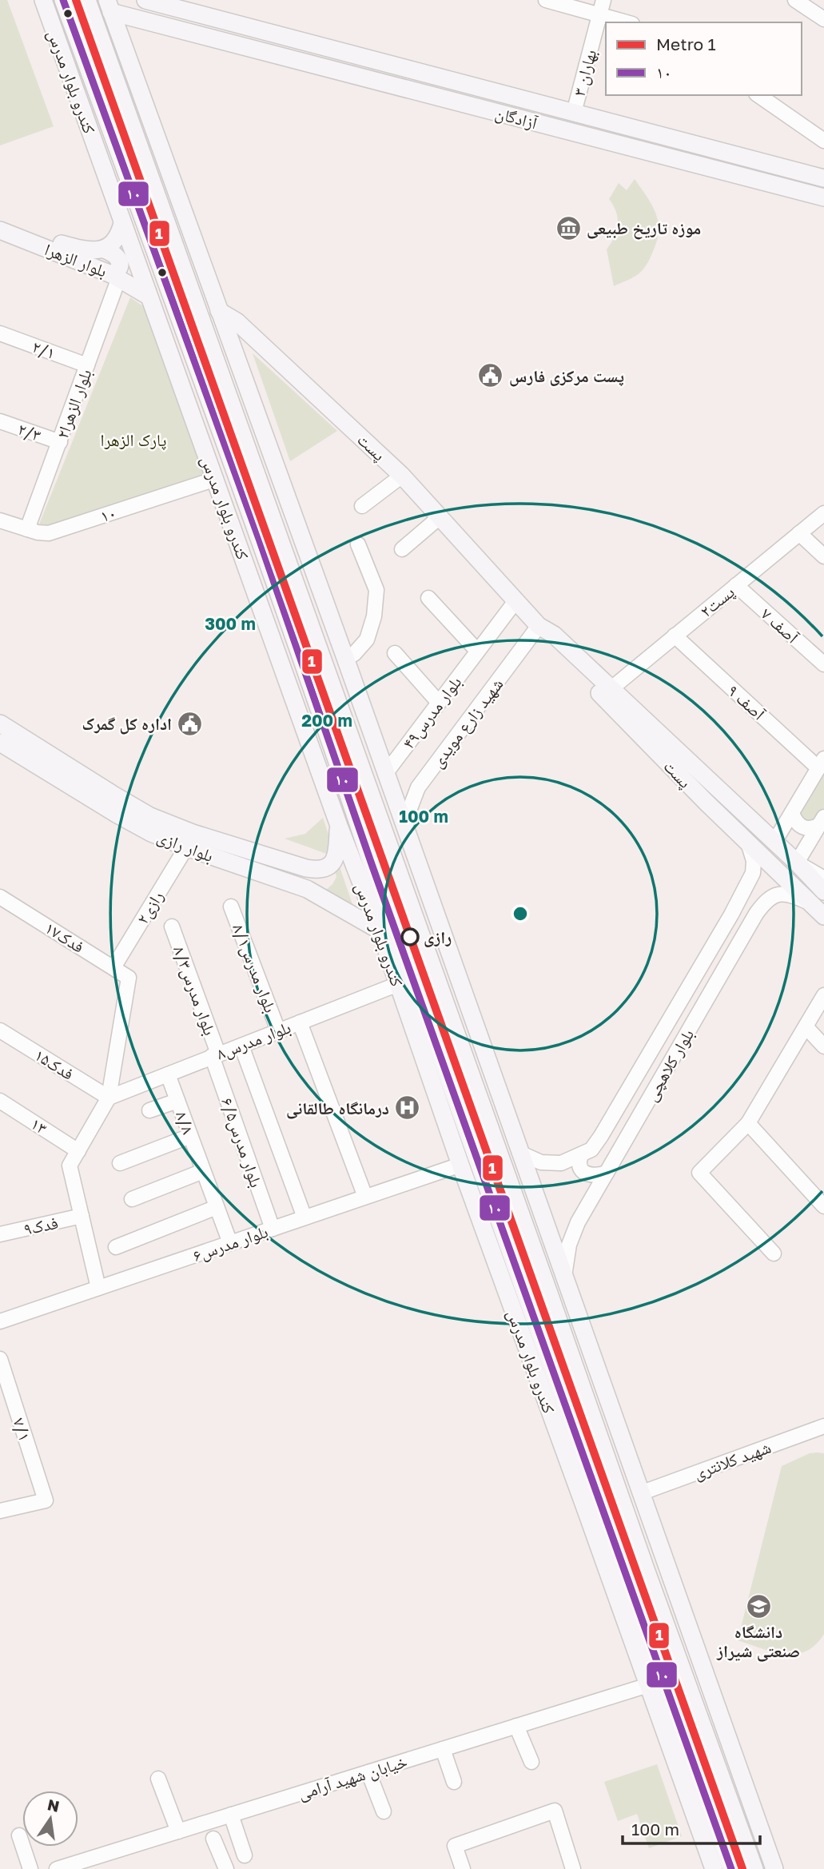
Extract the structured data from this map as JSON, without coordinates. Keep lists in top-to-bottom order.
{
  "streets": {
    "main road": [
      "کندرو بلوار مدرس",
      "آزادگان",
      "بلوار الزهرا",
      "پست",
      "بلوار رازی"
    ],
    "street": [
      "بهاران ۳",
      "۲/۱",
      "بلوار الزهرا۲",
      "۲/۳",
      "۱۰",
      "پست۲",
      "۷ آصف",
      "۹ آصف",
      "بلوار مدرس۴۹",
      "شهید زارع مویدی",
      "رازی۲",
      "فدک۱۷",
      "بلوار مدرس۸/۱",
      "بلوار مدرس۸/۳",
      "بلوار مدرس۸",
      "فدک۱۵",
      "بلوار کلاهچی",
      "۸/۸",
      "۱۳",
      "بلوار مدرس۶/۵",
      "فدک۹",
      "بلوار مدرس۶",
      "۷/۱",
      "شهید کلانتری",
      "خیابان شهید آرامی"
    ]
  },
  "crossings": [
    ["بهاران ۳", "آزادگان"],
    ["کندرو بلوار مدرس", "بلوار الزهرا"],
    ["کندرو بلوار مدرس", "۱۰"],
    ["کندرو بلوار مدرس", "بلوار رازی"],
    ["کندرو بلوار مدرس", "بلوار مدرس۸"],
    ["کندرو بلوار مدرس", "بلوار مدرس۶"],
    ["کندرو بلوار مدرس", "خیابان شهید آرامی"],
    ["بلوار الزهرا", "بلوار الزهرا۲"],
    ["۲/۱", "بلوار الزهرا۲"],
    ["بلوار الزهرا۲", "۲/۳"],
    ["بلوار الزهرا۲", "۱۰"],
    ["پست", "پست۲"],
    ["پست", "بلوار مدرس۴۹"],
    ["پست", "شهید زارع مویدی"],
    ["پست", "بلوار کلاهچی"],
    ["پست۲", "۷ آصف"],
    ["پست۲", "۹ آصف"],
    ["بلوار رازی", "رازی۲"],
    ["رازی۲", "فدک۱۷"],
    ["فدک۱۷", "بلوار مدرس۸"],
    ["فدک۱۷", "فدک۱۵"],
    ["بلوار مدرس۸/۱", "بلوار مدرس۸"],
    ["بلوار مدرس۸/۳", "بلوار مدرس۸"],
    ["بلوار مدرس۸/۳", "بلوار مدرس۶/۵"],
    ["بلوار مدرس۸", "فدک۱۵"],
    ["بلوار مدرس۸", "۸/۸"],
    ["بلوار مدرس۸", "بلوار مدرس۶/۵"],
    ["۸/۸", "بلوار مدرس۶"],
    ["بلوار مدرس۶/۵", "بلوار مدرس۶"]
  ],
  "parks": ["پارک الزهرا"],
  "places": {
    "museum": ["موزه تاریخ طبیعی"],
    "public building": ["پست مرکزی فارس", "اداره کل گمرک"],
    "other": ["رازی"],
    "hospital": ["درمانگاه طالقانی"],
    "school or university": ["دانشگاه صنعتی شیراز"]
  },
  "lines": ["metro line 1", "transit line ۱۰"],
  "legend": ["Metro 1", "۱۰"],
  "scale_bar": "100 m",
  "north": "top",
  "rings": ["300 m", "200 m", "100 m"]
}
